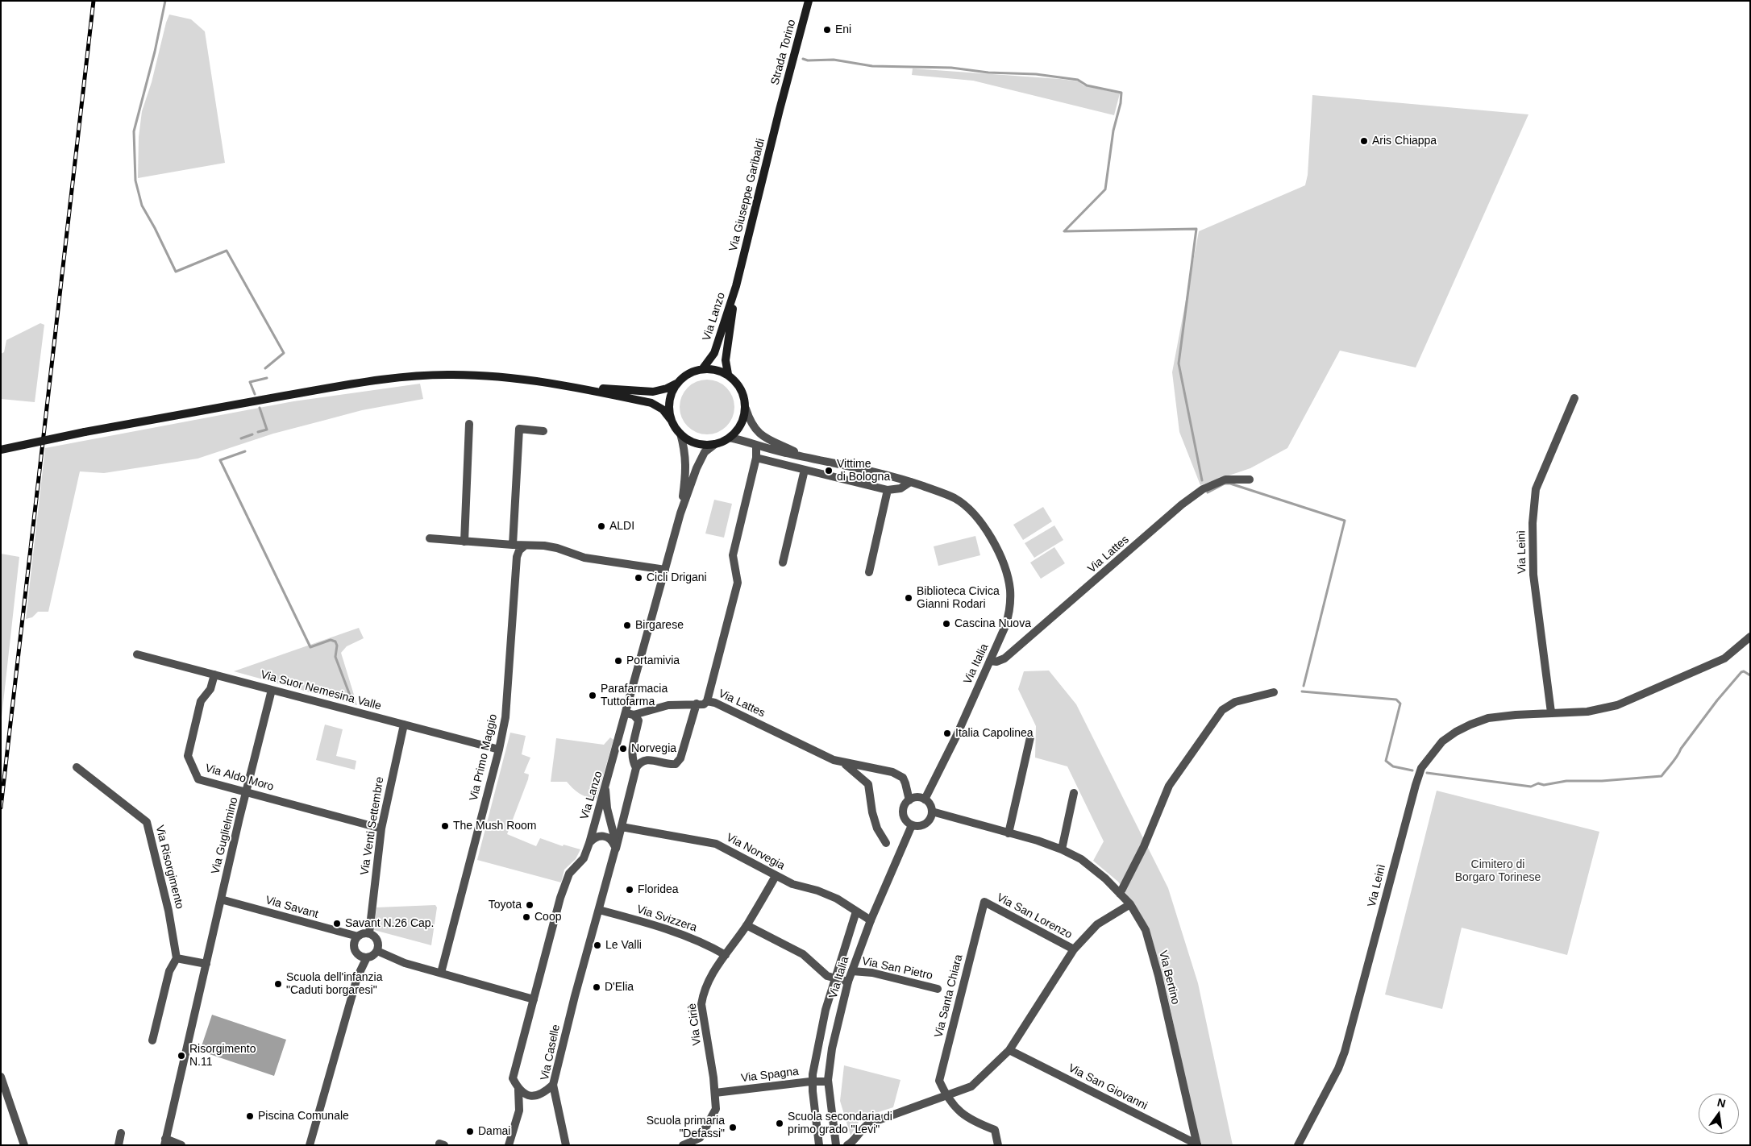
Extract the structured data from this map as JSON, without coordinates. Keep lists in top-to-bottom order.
{
  "streets": {
    "main road": ["Strada Torino", "Via Giuseppe Garibaldi", "Via Lanzo"],
    "street": [
      "Via Leinì",
      "Via Lattes",
      "Via Italia",
      "Via Suor Nemesina Valle",
      "Via Primo Maggio",
      "Via Aldo Moro",
      "Via Venti Settembre",
      "Via Guglielmino",
      "Via Norvegia",
      "Via Risorgimento",
      "Via Savant",
      "Via San Lorenzo",
      "Via Svizzera",
      "Via San Pietro",
      "Via Bertino",
      "Via Santa Chiara",
      "Via Ciriè",
      "Via Caselle",
      "Via Spagna",
      "Via San Giovanni"
    ]
  },
  "crossings": [
    ["Strada Torino", "Via Giuseppe Garibaldi"],
    ["Via Giuseppe Garibaldi", "Via Lanzo"],
    ["Via Lanzo", "Via Lattes"],
    ["Via Lanzo", "Via Italia"],
    ["Via Lattes", "Via Italia"],
    ["Via Lattes", "Via Bertino"],
    ["Via Italia", "Via Norvegia"],
    ["Via Italia", "Via San Pietro"],
    ["Via Italia", "Via Bertino"],
    ["Via Italia", "Via Spagna"],
    ["Via Suor Nemesina Valle", "Via Primo Maggio"],
    ["Via Suor Nemesina Valle", "Via Aldo Moro"],
    ["Via Suor Nemesina Valle", "Via Venti Settembre"],
    ["Via Suor Nemesina Valle", "Via Guglielmino"],
    ["Via Aldo Moro", "Via Venti Settembre"],
    ["Via Aldo Moro", "Via Guglielmino"],
    ["Via Venti Settembre", "Via Savant"],
    ["Via Guglielmino", "Via Savant"],
    ["Via Norvegia", "Via Ciriè"],
    ["Via San Lorenzo", "Via Santa Chiara"],
    ["Via Svizzera", "Via Ciriè"],
    ["Via Svizzera", "Via Caselle"],
    ["Via Bertino", "Via San Giovanni"],
    ["Via Ciriè", "Via Spagna"]
  ],
  "parks": ["Cimitero di Borgaro Torinese"],
  "places": [
    "Eni",
    "Aris Chiappa",
    "Vittime di Bologna",
    "ALDI",
    "Cicli Drigani",
    "Biblioteca Civica Gianni Rodari",
    "Cascina Nuova",
    "Birgarese",
    "Portamivia",
    "Parafarmacia Tuttofarma",
    "Italia Capolinea",
    "Norvegia",
    "The Mush Room",
    "Floridea",
    "Toyota",
    "Coop",
    "Savant N.26 Cap.",
    "Le Valli",
    "Scuola dell'infanzia \"Caduti borgaresi\"",
    "D'Elia",
    "Risorgimento N.11",
    "Piscina Comunale",
    "Scuola secondaria di primo grado \"Levi\"",
    "Scuola primaria \"Defassi\"",
    "Damai"
  ],
  "north": "top"
}
